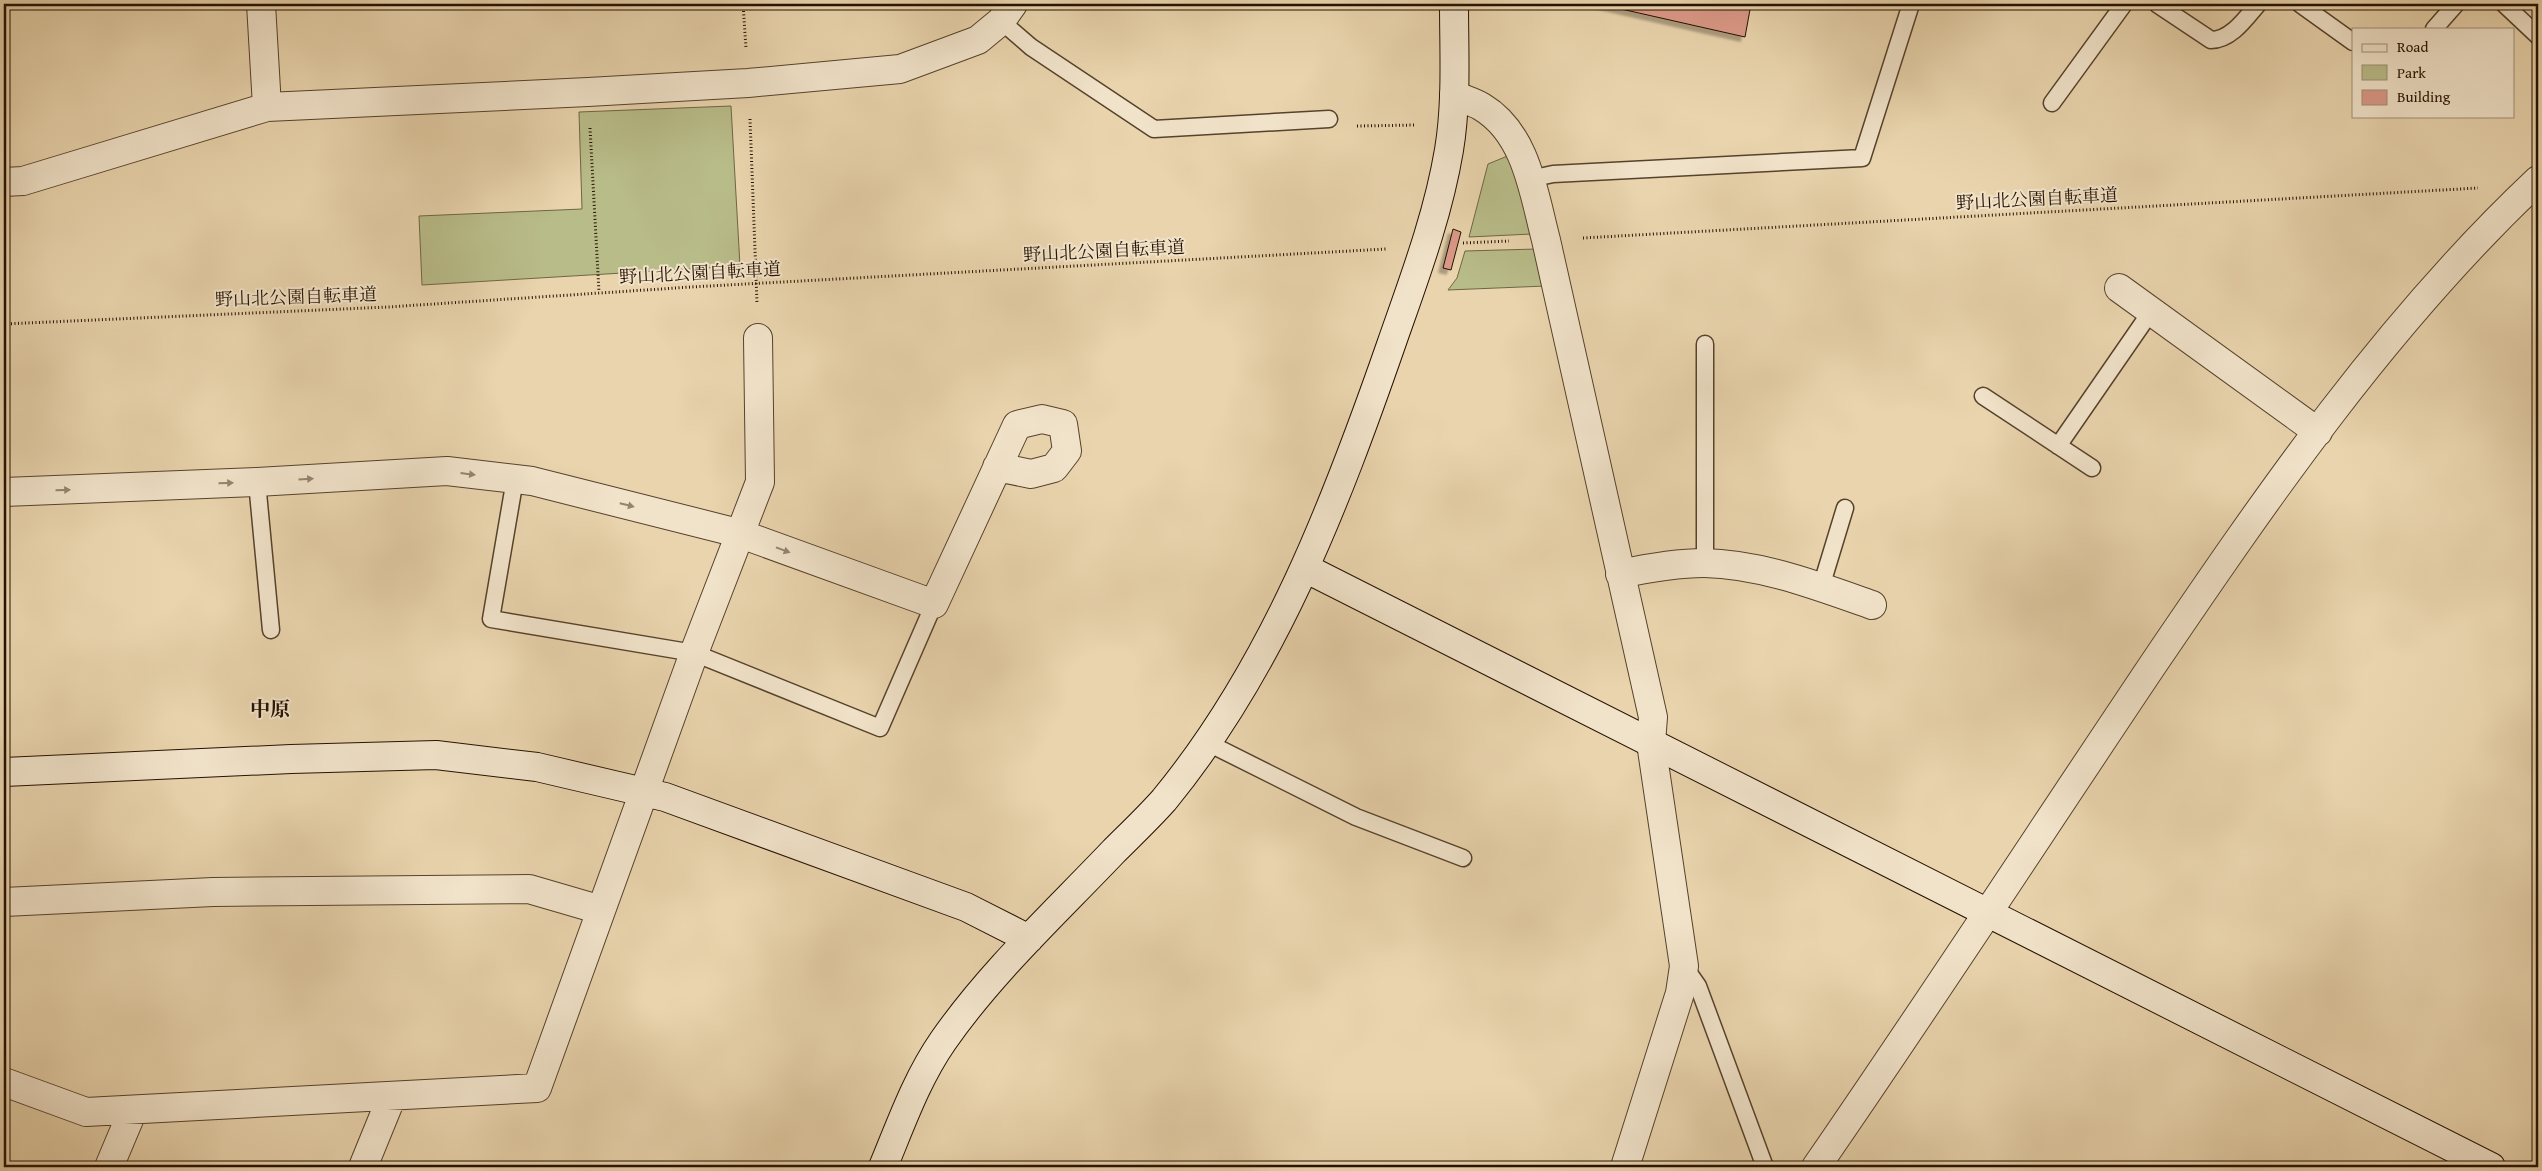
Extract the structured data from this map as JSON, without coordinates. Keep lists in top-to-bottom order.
{
  "streets": {
    "path": ["野山北公園自転車道"]
  },
  "districts": ["中原"],
  "legend": ["Road", "Park", "Building"]
}
